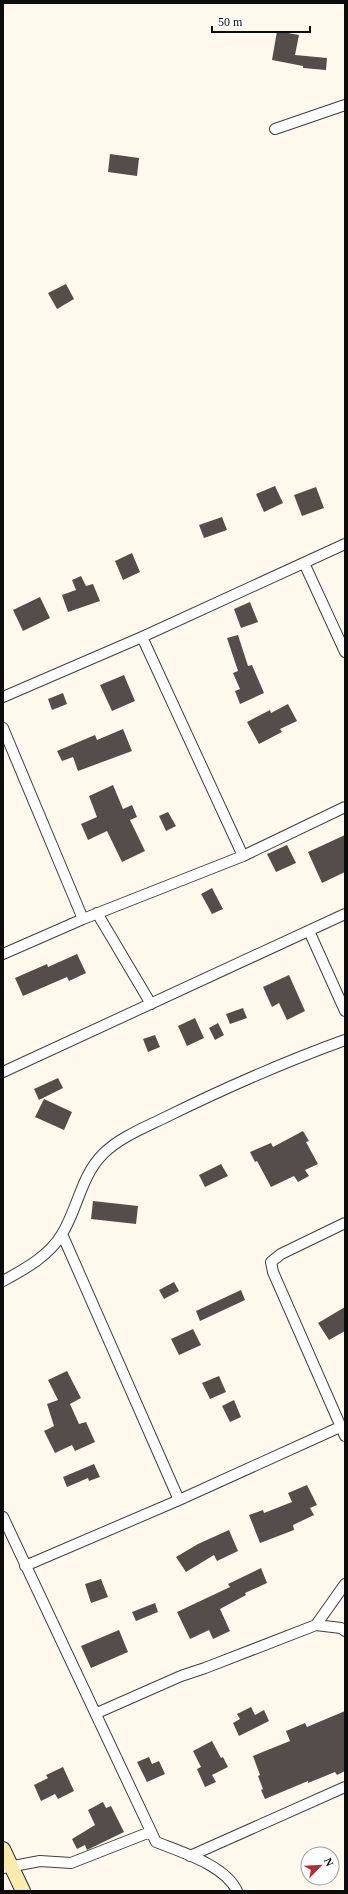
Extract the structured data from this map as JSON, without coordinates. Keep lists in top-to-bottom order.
{
  "scale_bar": "50 m",
  "north": "top right"
}
